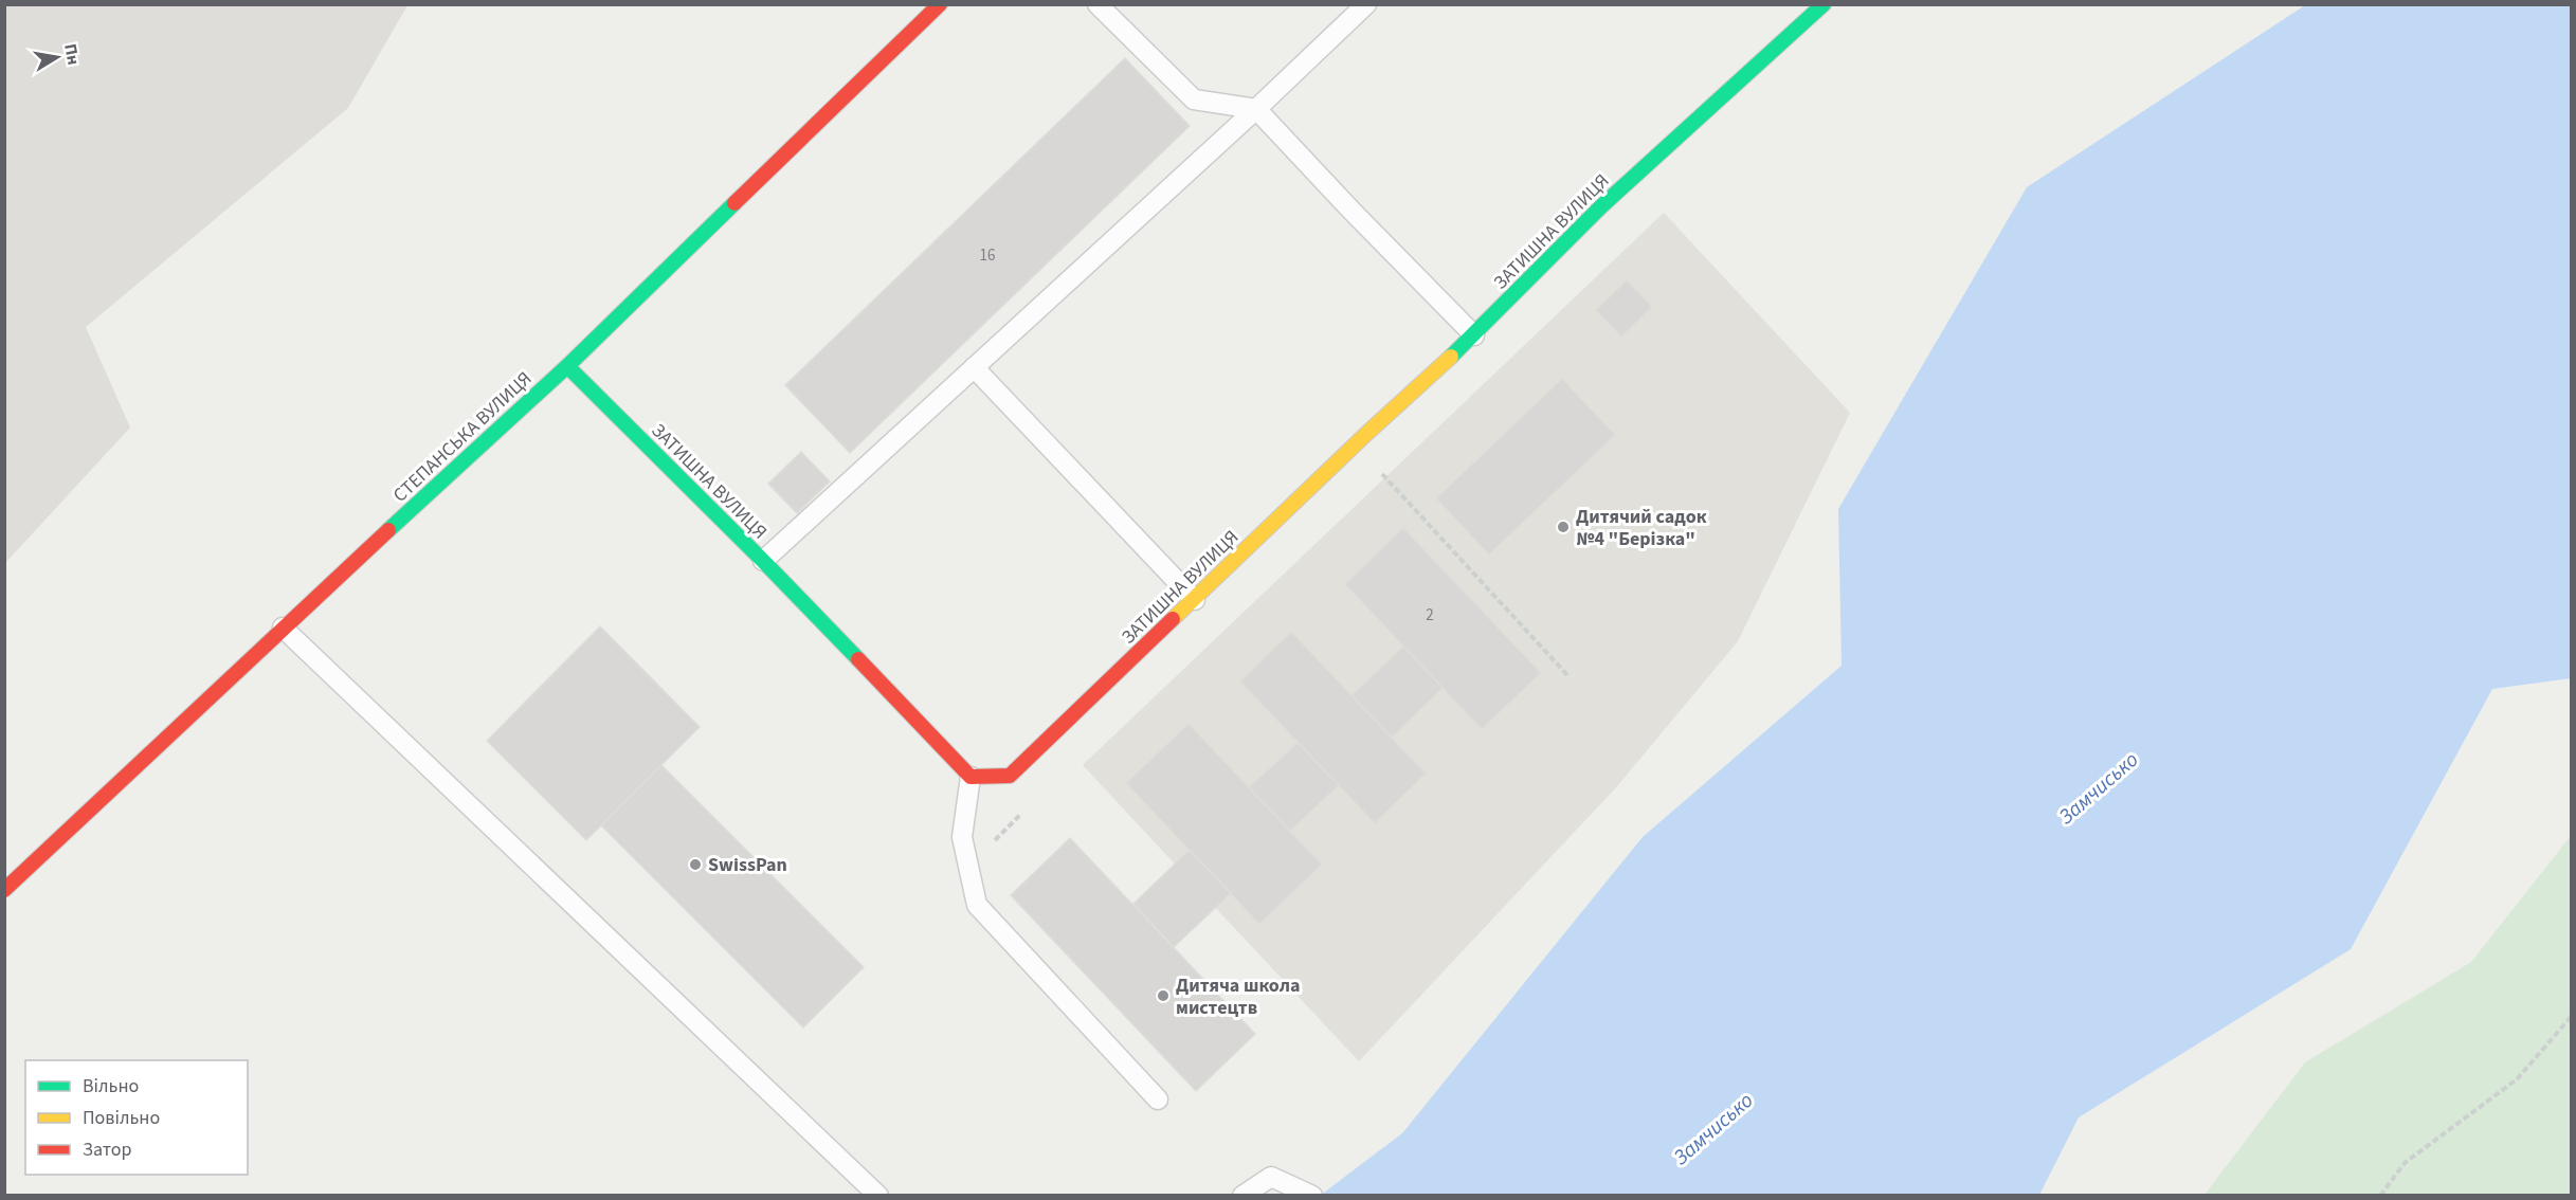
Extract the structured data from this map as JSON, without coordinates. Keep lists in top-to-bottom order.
{
  "streets": {
    "street": ["ЗАТИШНА ВУЛИЦЯ", "СТЕПАНСЬКА ВУЛИЦЯ"]
  },
  "crossings": [
    ["ЗАТИШНА ВУЛИЦЯ", "СТЕПАНСЬКА ВУЛИЦЯ"]
  ],
  "water": ["Замчисько"],
  "places": ["Дитячий садок №4 \"Берізка\"", "SwissPan", "Дитяча школа мистецтв"],
  "house_numbers": ["16", "2"],
  "legend": ["Вільно", "Повільно", "Затор"],
  "north": "right"
}
